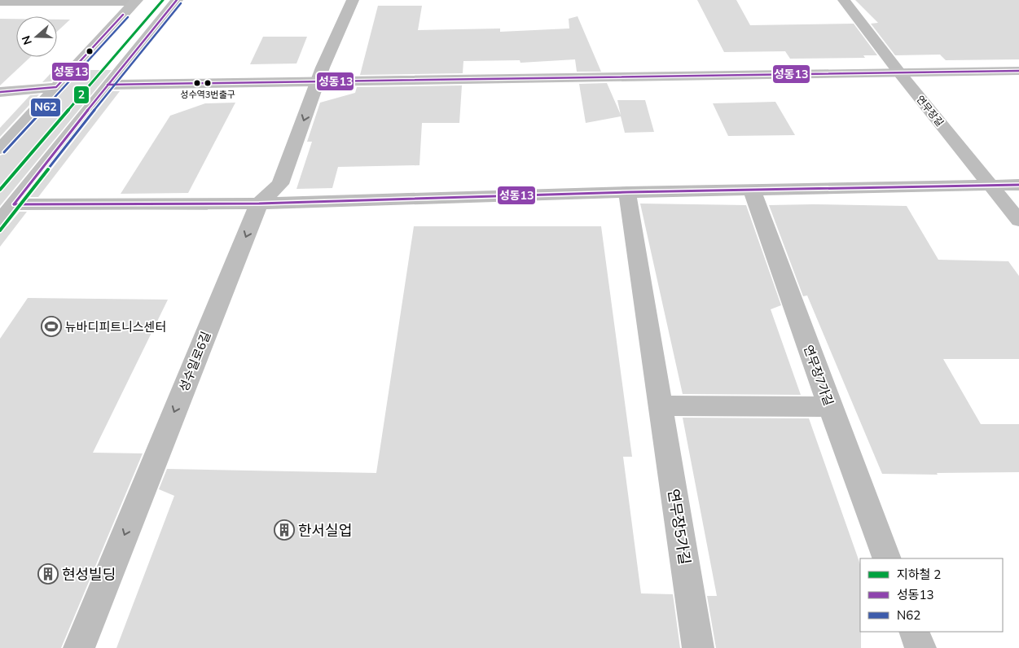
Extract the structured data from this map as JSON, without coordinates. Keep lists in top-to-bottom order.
{
  "streets": {
    "street": [
      "연무장길",
      "성수일로6길",
      "연무장7가길",
      "연무장5가길"
    ]
  },
  "one_way": ["성수일로6길"],
  "places": {
    "other": ["성수역3번출구"],
    "sports": ["뉴바디피트니스센터"],
    "building": ["한서실업", "현성빌딩"]
  },
  "lines": ["metro line 2", "transit line 성동13", "transit line N62"],
  "legend": ["지하철 2", "성동13", "N62"],
  "north": "left"
}
